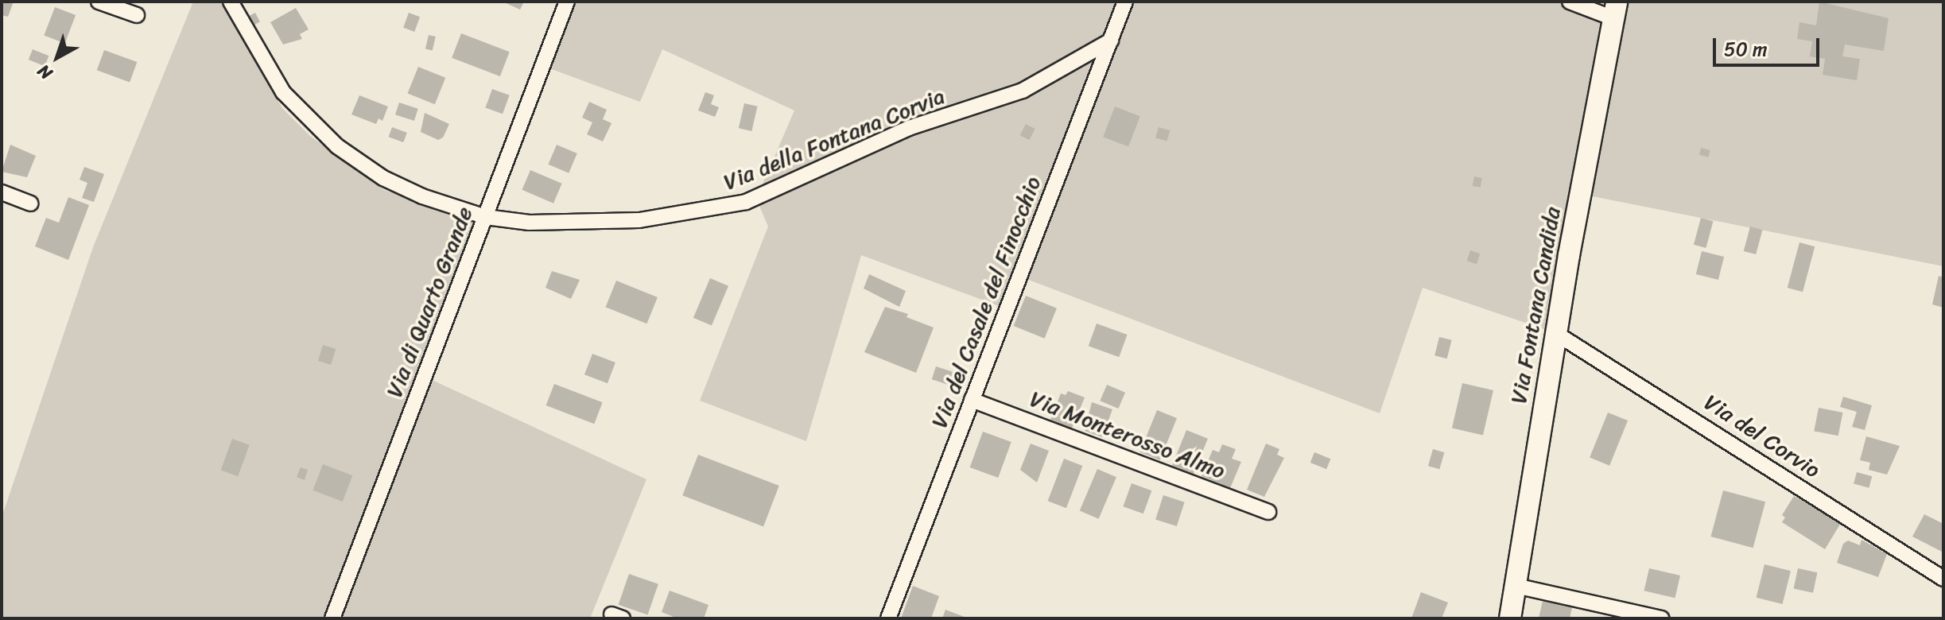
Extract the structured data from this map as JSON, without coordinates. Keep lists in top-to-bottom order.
{
  "streets": {
    "main road": ["Via Fontana Candida"],
    "street": [
      "Via della Fontana Corvia",
      "Via di Quarto Grande",
      "Via del Casale del Finocchio",
      "Via Monterosso Almo",
      "Via del Corvio"
    ]
  },
  "crossings": [
    ["Via della Fontana Corvia", "Via di Quarto Grande"],
    ["Via della Fontana Corvia", "Via del Casale del Finocchio"],
    ["Via del Casale del Finocchio", "Via Monterosso Almo"],
    ["Via Fontana Candida", "Via del Corvio"]
  ],
  "scale_bar": "50 m",
  "north": "bottom left"
}
